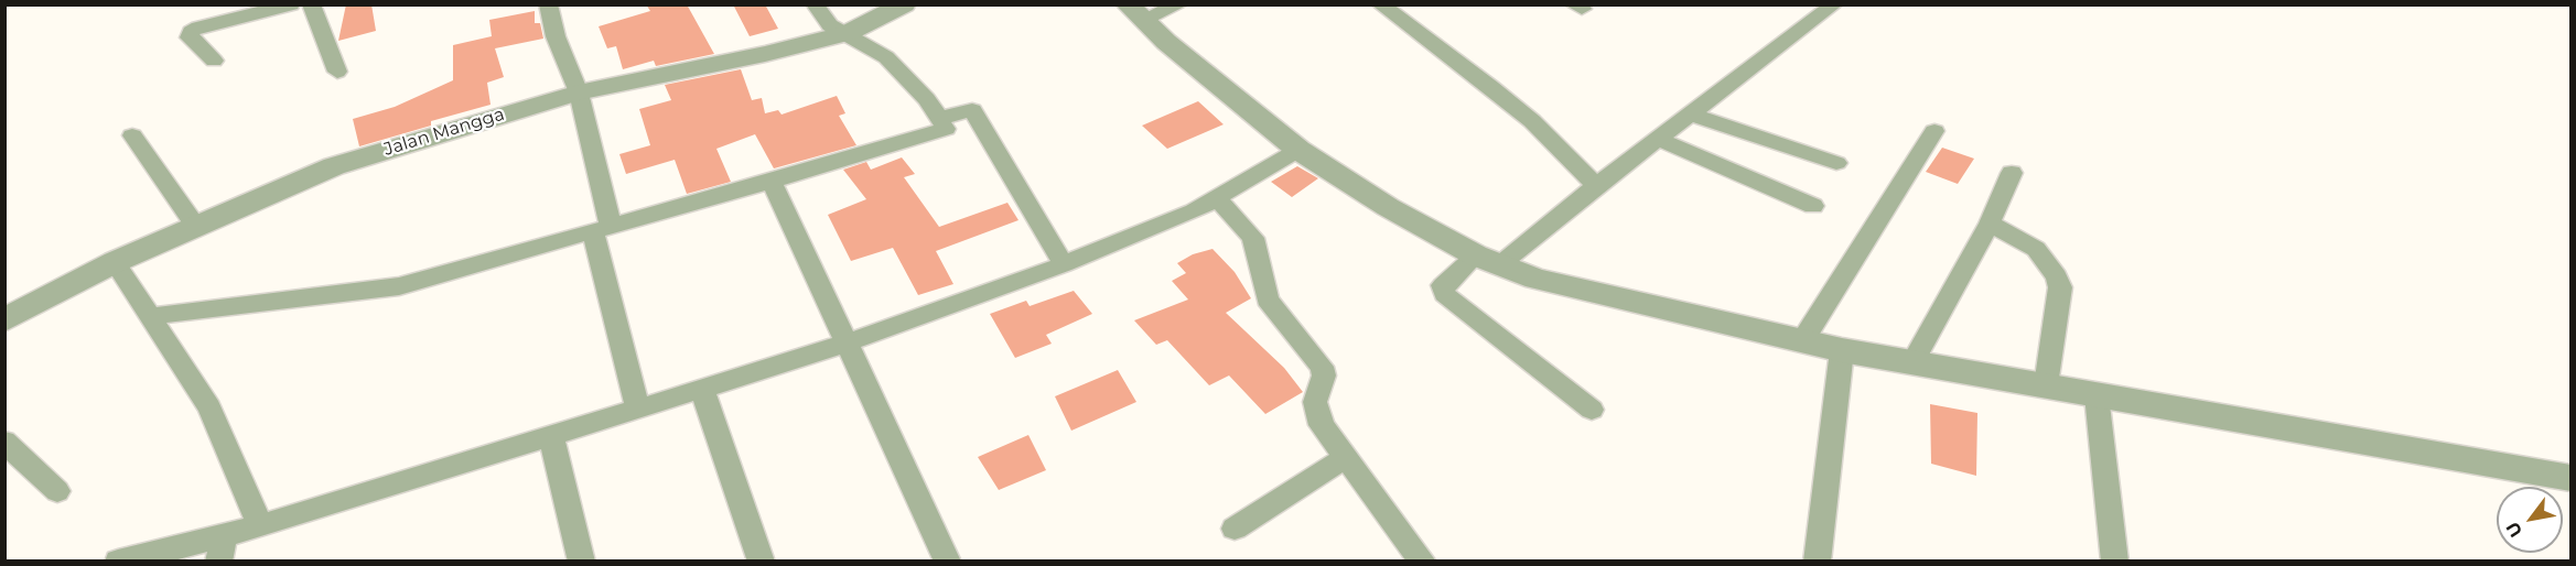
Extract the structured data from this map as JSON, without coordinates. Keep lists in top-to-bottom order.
{
  "streets": {
    "street": ["Jalan Mangga"]
  },
  "north": "bottom left"
}
